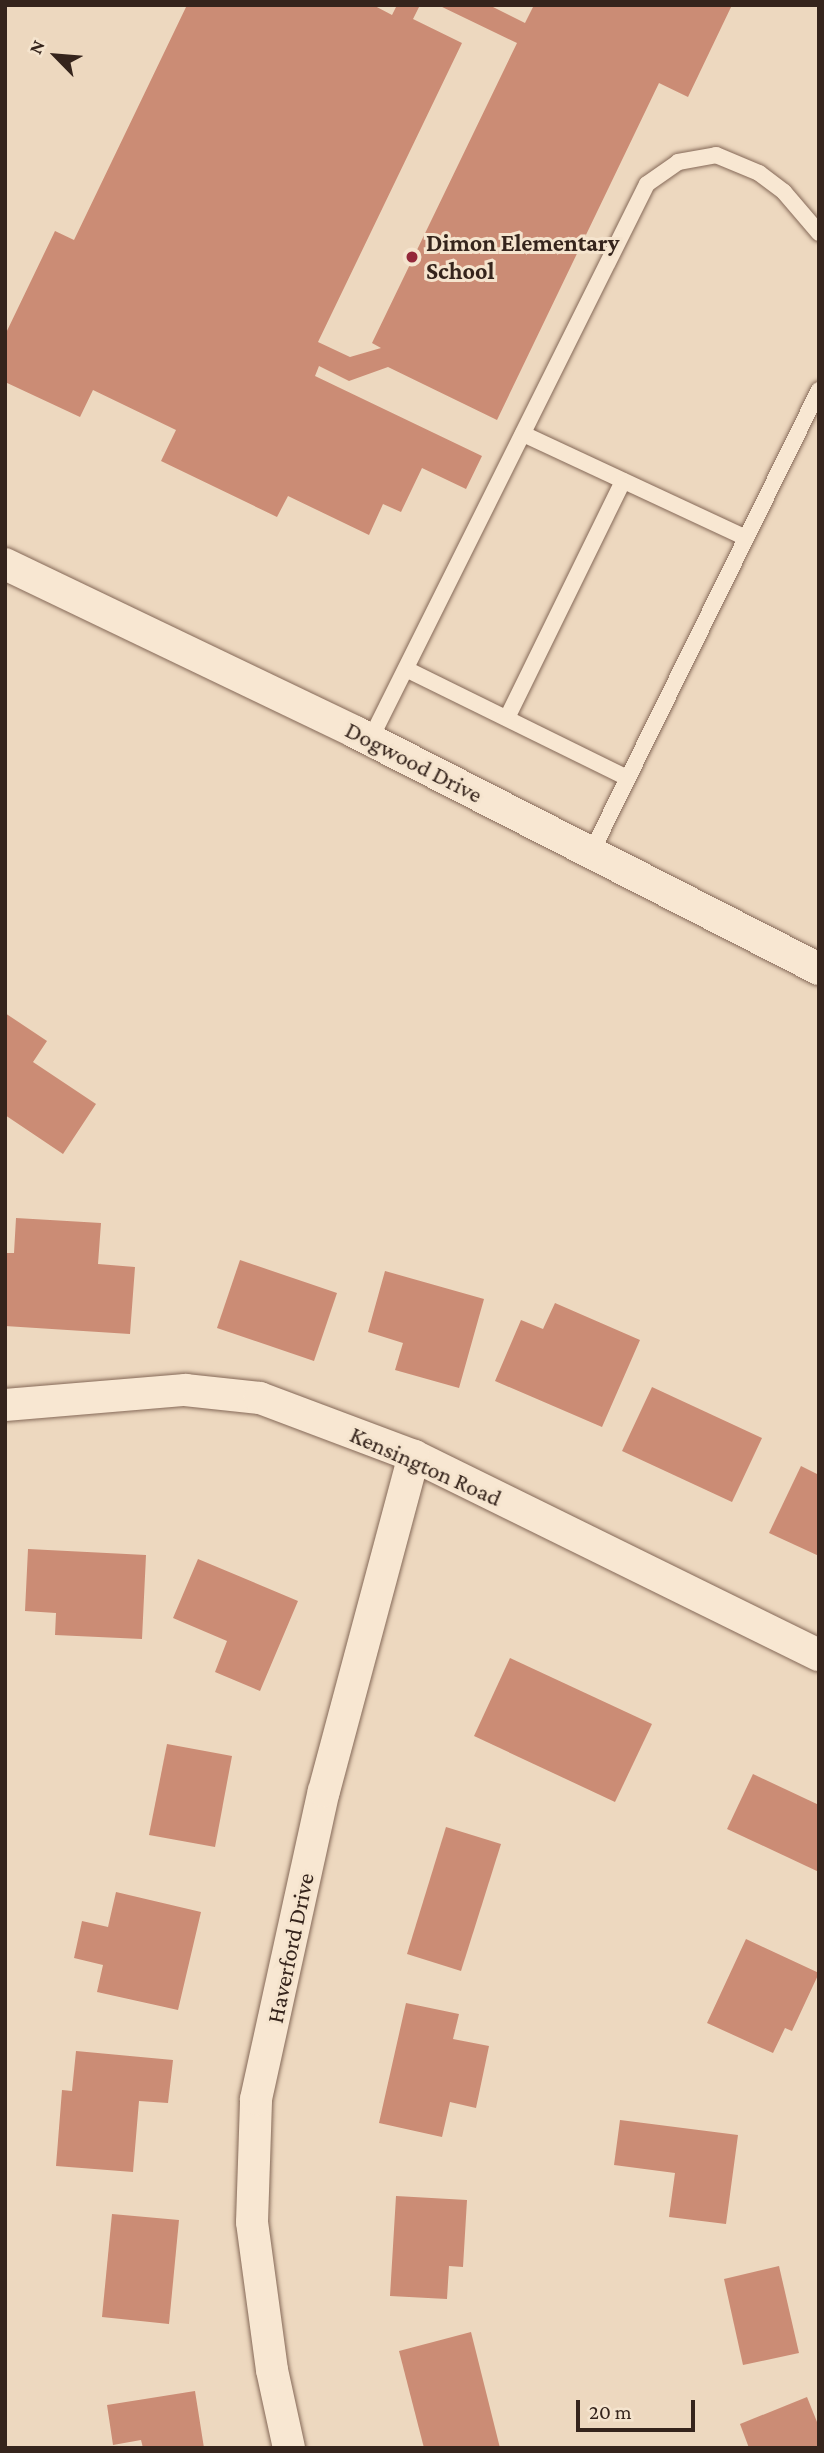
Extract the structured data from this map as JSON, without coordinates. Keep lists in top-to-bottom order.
{
  "streets": {
    "street": ["Dogwood Drive", "Kensington Road", "Haverford Drive"]
  },
  "crossings": [
    ["Kensington Road", "Haverford Drive"]
  ],
  "places": ["Dimon Elementary School"],
  "scale_bar": "20 m",
  "north": "top left"
}
